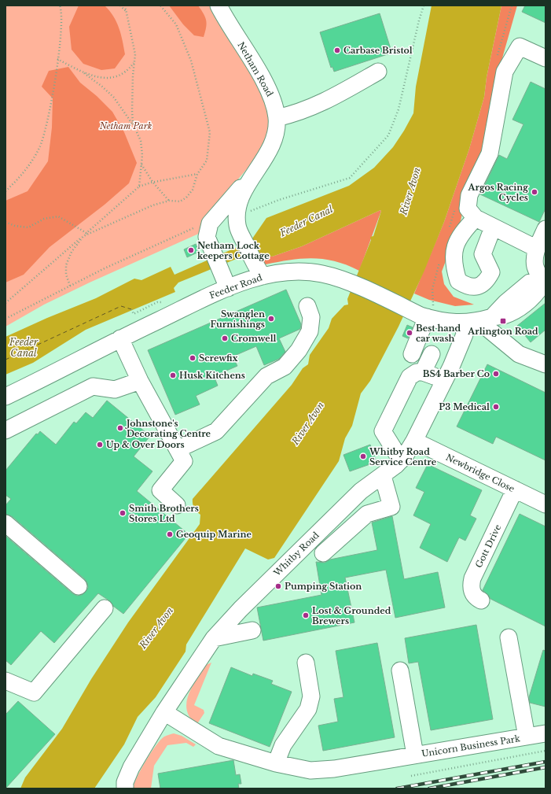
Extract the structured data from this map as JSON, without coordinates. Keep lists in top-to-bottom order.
{
  "streets": {
    "street": [
      "Netham Road",
      "Feeder Road",
      "Newbridge Close",
      "Gott Drive",
      "Whitby Road",
      "Unicorn Business Park"
    ]
  },
  "crossings": [
    ["Netham Road", "Feeder Road"],
    ["Feeder Road", "Whitby Road"],
    ["Newbridge Close", "Gott Drive"],
    ["Newbridge Close", "Whitby Road"],
    ["Whitby Road", "Unicorn Business Park"]
  ],
  "water": ["River Avon", "Feeder Canal"],
  "parks": ["Netham Park"],
  "places": {
    "other": [
      "Carbase Bristol",
      "Argos Racing Cycles",
      "Netham Lock keepers Cottage",
      "Swanglen Furnishings",
      "Best hand car wash",
      "Cromwell",
      "Screwfix",
      "BS4 Barber Co",
      "Husk Kitchens",
      "P3 Medical",
      "Johnstone's Decorating Centre",
      "Up & Over Doors",
      "Whitby Road Service Centre",
      "Smith Brothers Stores Ltd",
      "Geoquip Marine",
      "Pumping Station",
      "Lost & Grounded Brewers"
    ],
    "transit": ["Arlington Road"]
  }
}
